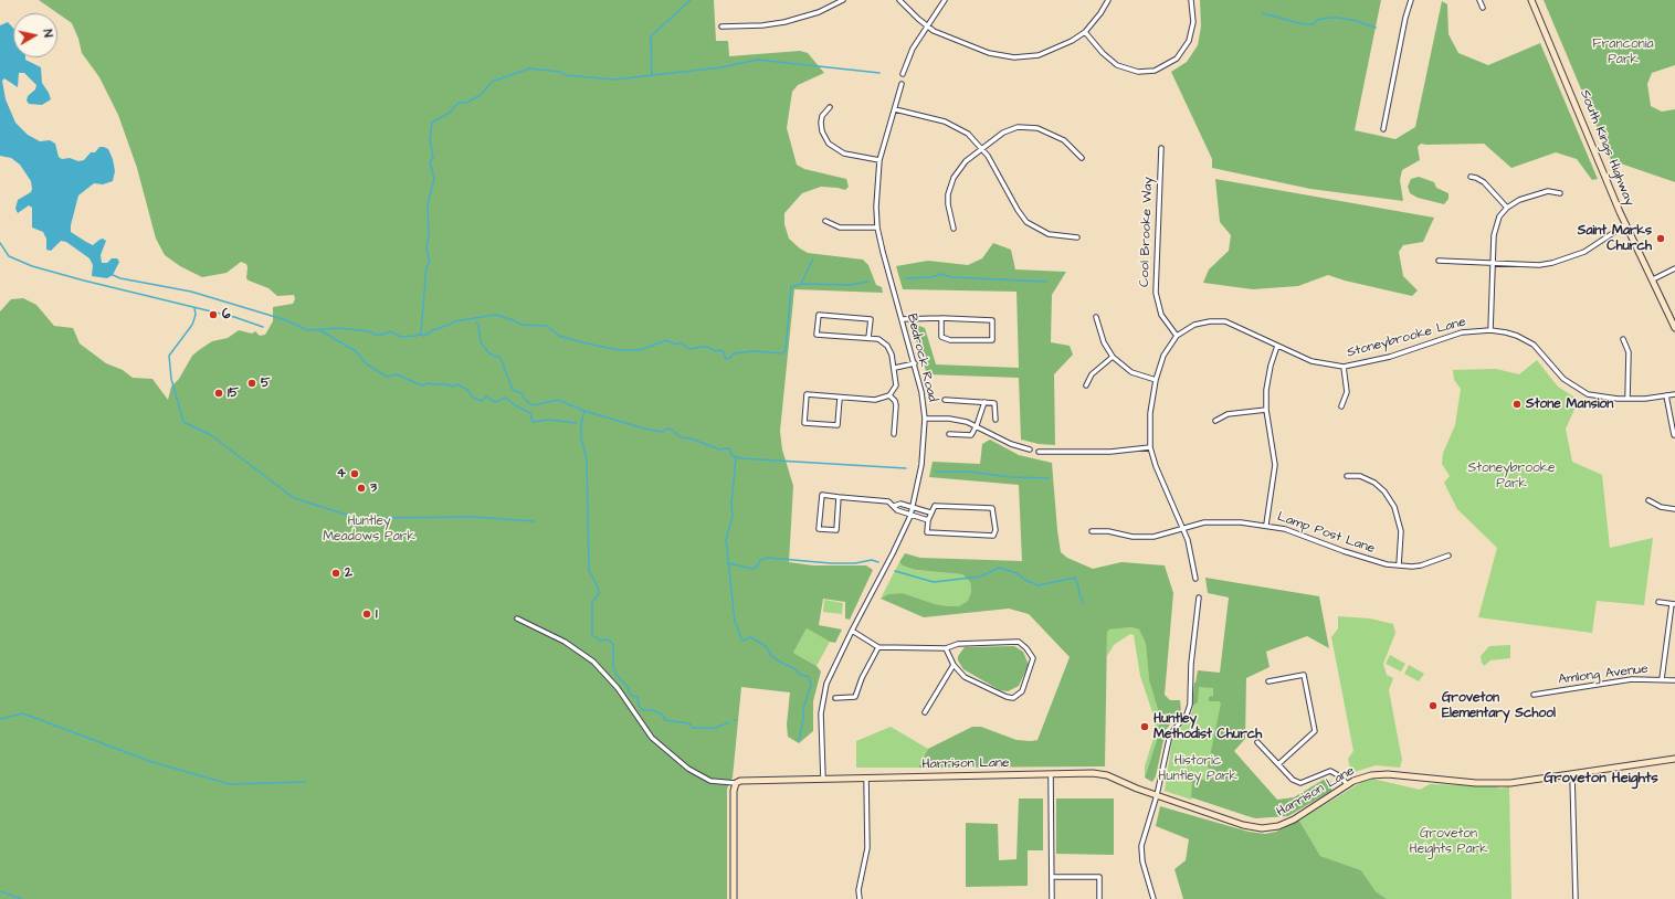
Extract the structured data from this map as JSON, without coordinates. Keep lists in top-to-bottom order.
{
  "streets": {
    "street": [
      "South Kings Highway",
      "Cool Brooke Way",
      "Stoneybrooke Lane",
      "Bedrock Road",
      "Lamp Post Lane",
      "Amlong Avenue",
      "Harrison Lane"
    ]
  },
  "crossings": [
    ["Cool Brooke Way", "Stoneybrooke Lane"],
    ["Stoneybrooke Lane", "Lamp Post Lane"],
    ["Bedrock Road", "Harrison Lane"]
  ],
  "districts": ["Groveton Heights"],
  "parks": [
    "Franconia Park",
    "Stoneybrooke Park",
    "Huntley Meadows Park",
    "Historic Huntley Park",
    "Groveton Heights Park"
  ],
  "places": [
    "Saint Marks Church",
    "6",
    "5",
    "15",
    "Stone Mansion",
    "4",
    "3",
    "2",
    "1",
    "Groveton Elementary School",
    "Huntley Methodist Church"
  ],
  "north": "right"
}
